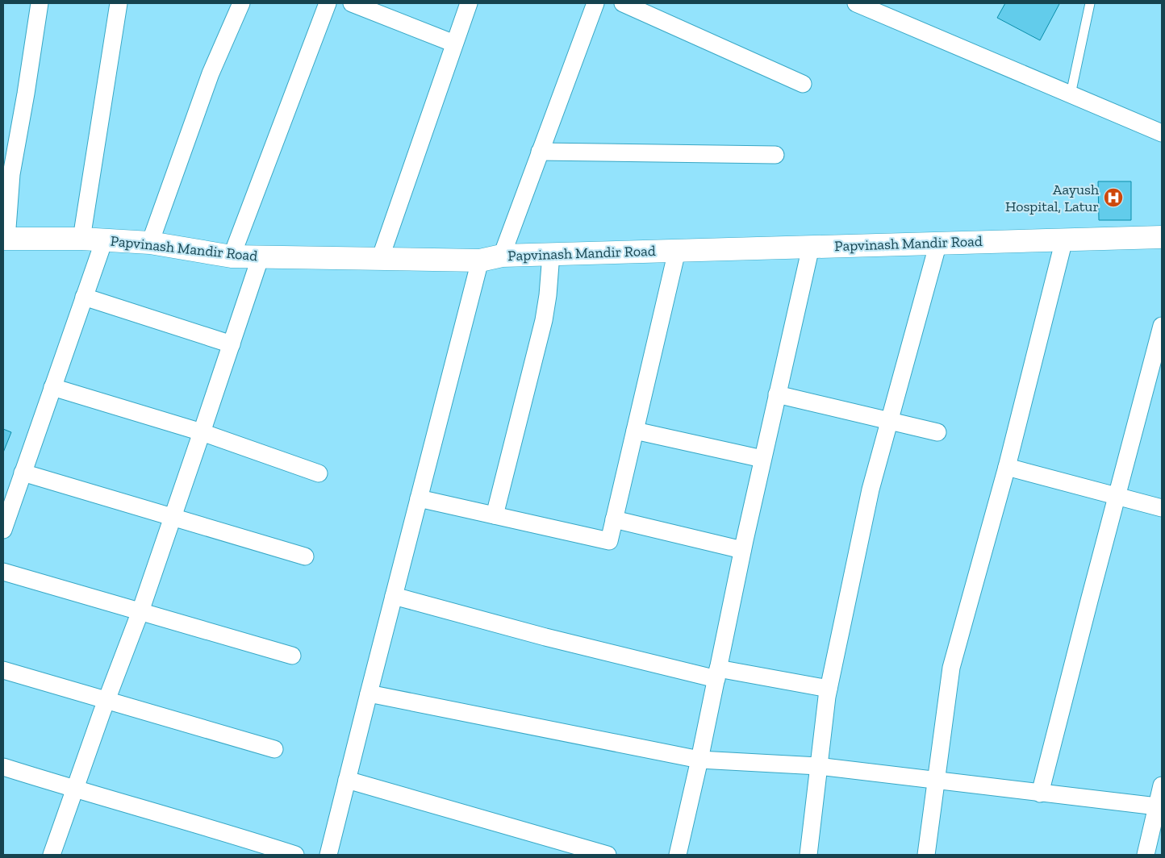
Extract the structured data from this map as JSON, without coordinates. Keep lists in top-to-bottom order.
{
  "streets": {
    "street": ["Papvinash Mandir Road"]
  },
  "places": {
    "hospital": ["Aayush Hospital, Latur"]
  }
}
